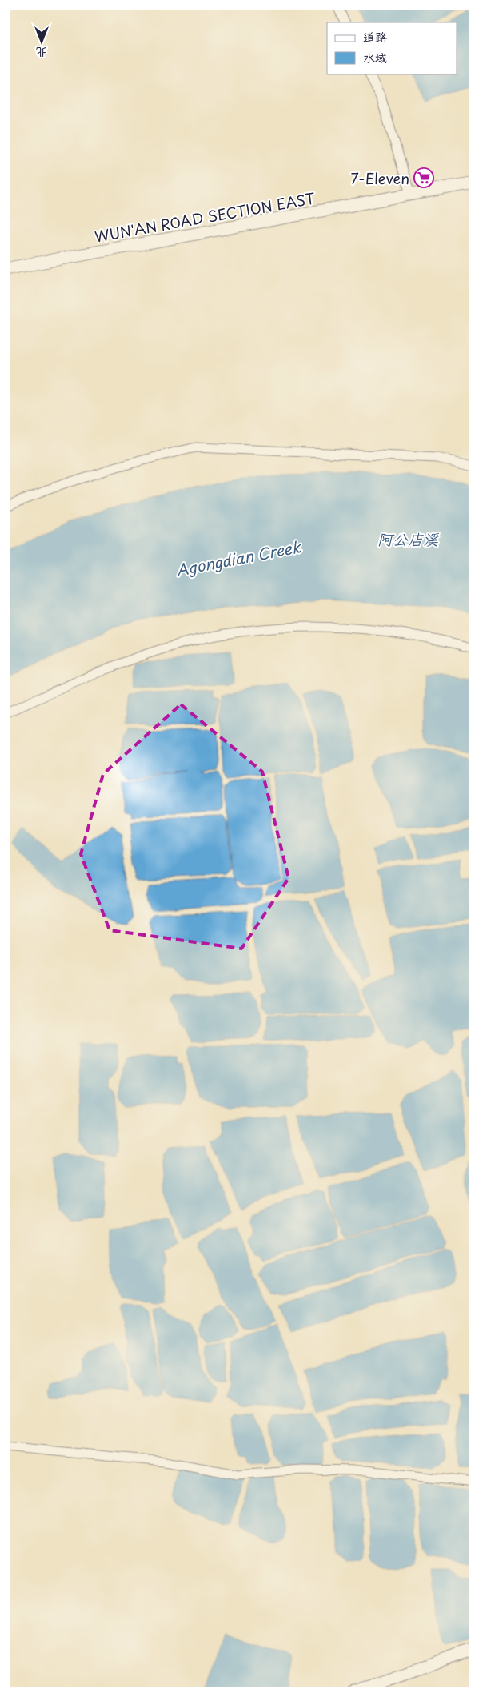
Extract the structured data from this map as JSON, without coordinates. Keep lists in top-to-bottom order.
{
  "streets": {
    "street": ["WUN'AN ROAD SECTION EAST"]
  },
  "water": ["阿公店溪", "Agongdian Creek"],
  "places": {
    "supermarket": ["7-Eleven"]
  },
  "legend": ["道路", "水域"],
  "north": "bottom"
}
